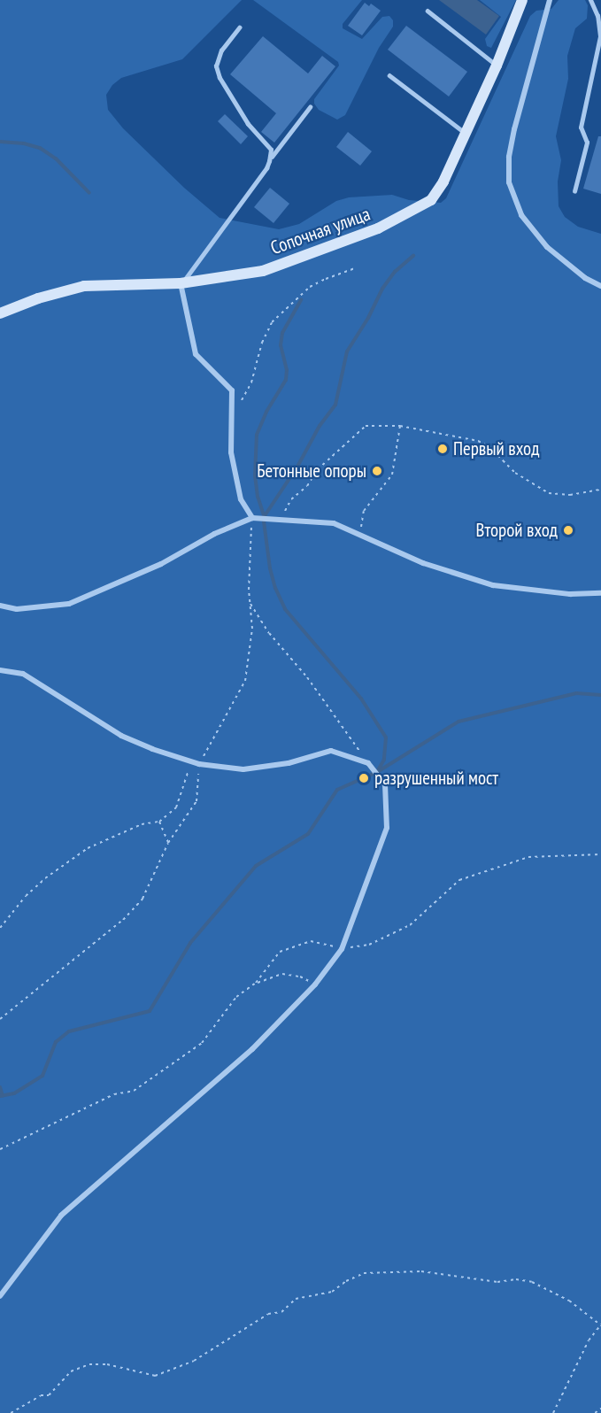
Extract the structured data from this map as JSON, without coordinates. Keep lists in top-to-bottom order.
{
  "streets": {
    "main road": ["Сопочная улица"]
  },
  "places": [
    "Первый вход",
    "Бетонные опоры",
    "Второй вход",
    "разрушенный мост"
  ]
}
